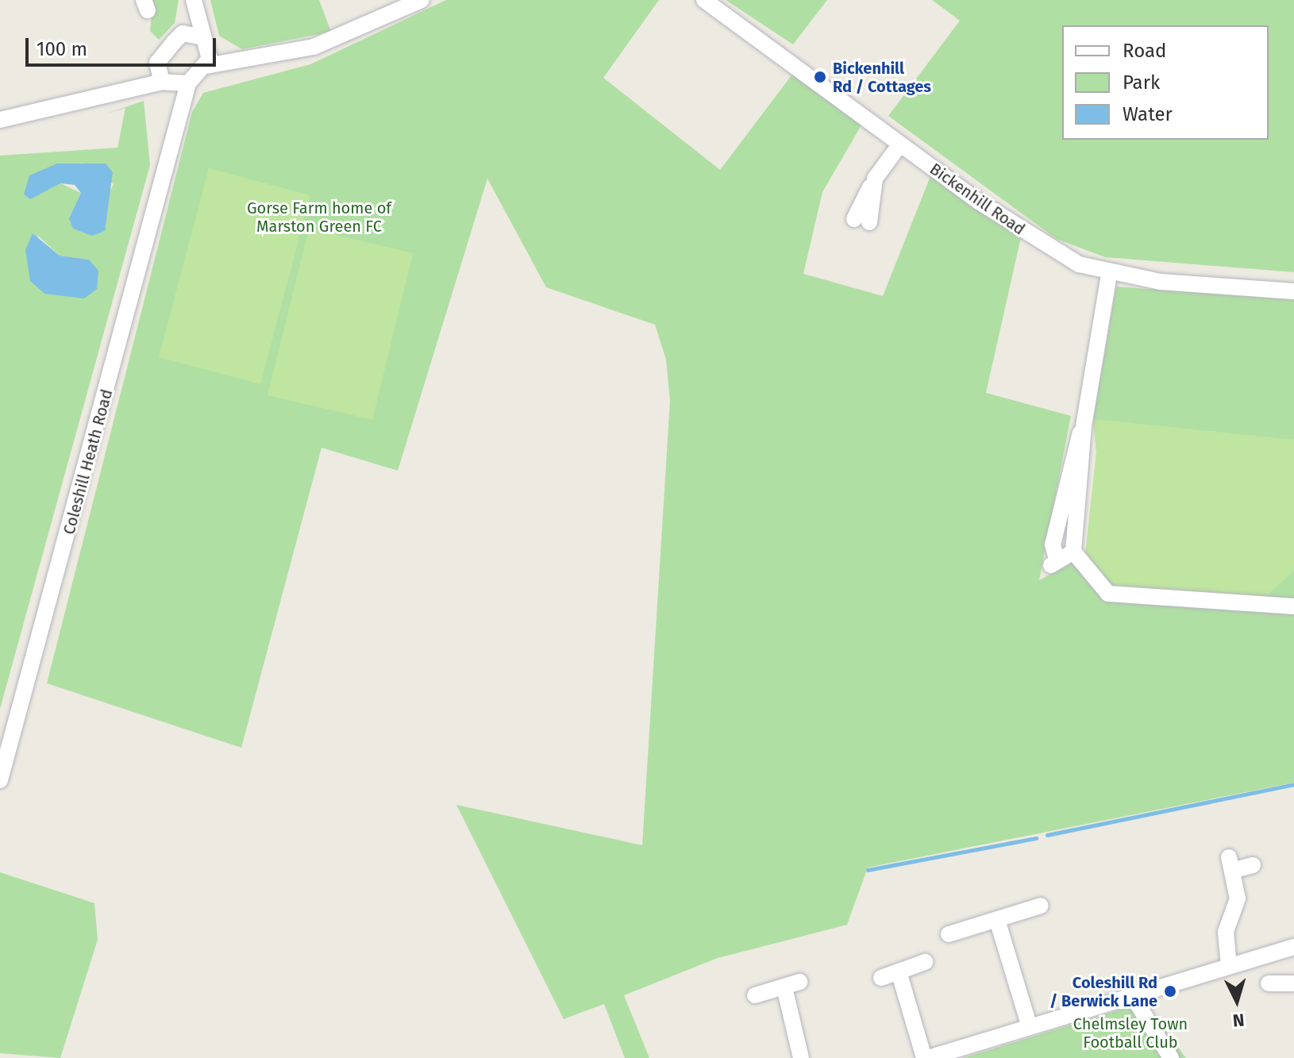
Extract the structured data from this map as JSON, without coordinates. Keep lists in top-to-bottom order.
{
  "streets": {
    "street": ["Bickenhill Road", "Coleshill Heath Road"]
  },
  "parks": ["Gorse Farm home of Marston Green FC", "Chelmsley Town Football Club"],
  "places": ["Bickenhill Rd / Cottages", "Coleshill Rd / Berwick Lane"],
  "legend": ["Road", "Park", "Water"],
  "scale_bar": "100 m",
  "north": "bottom"
}
